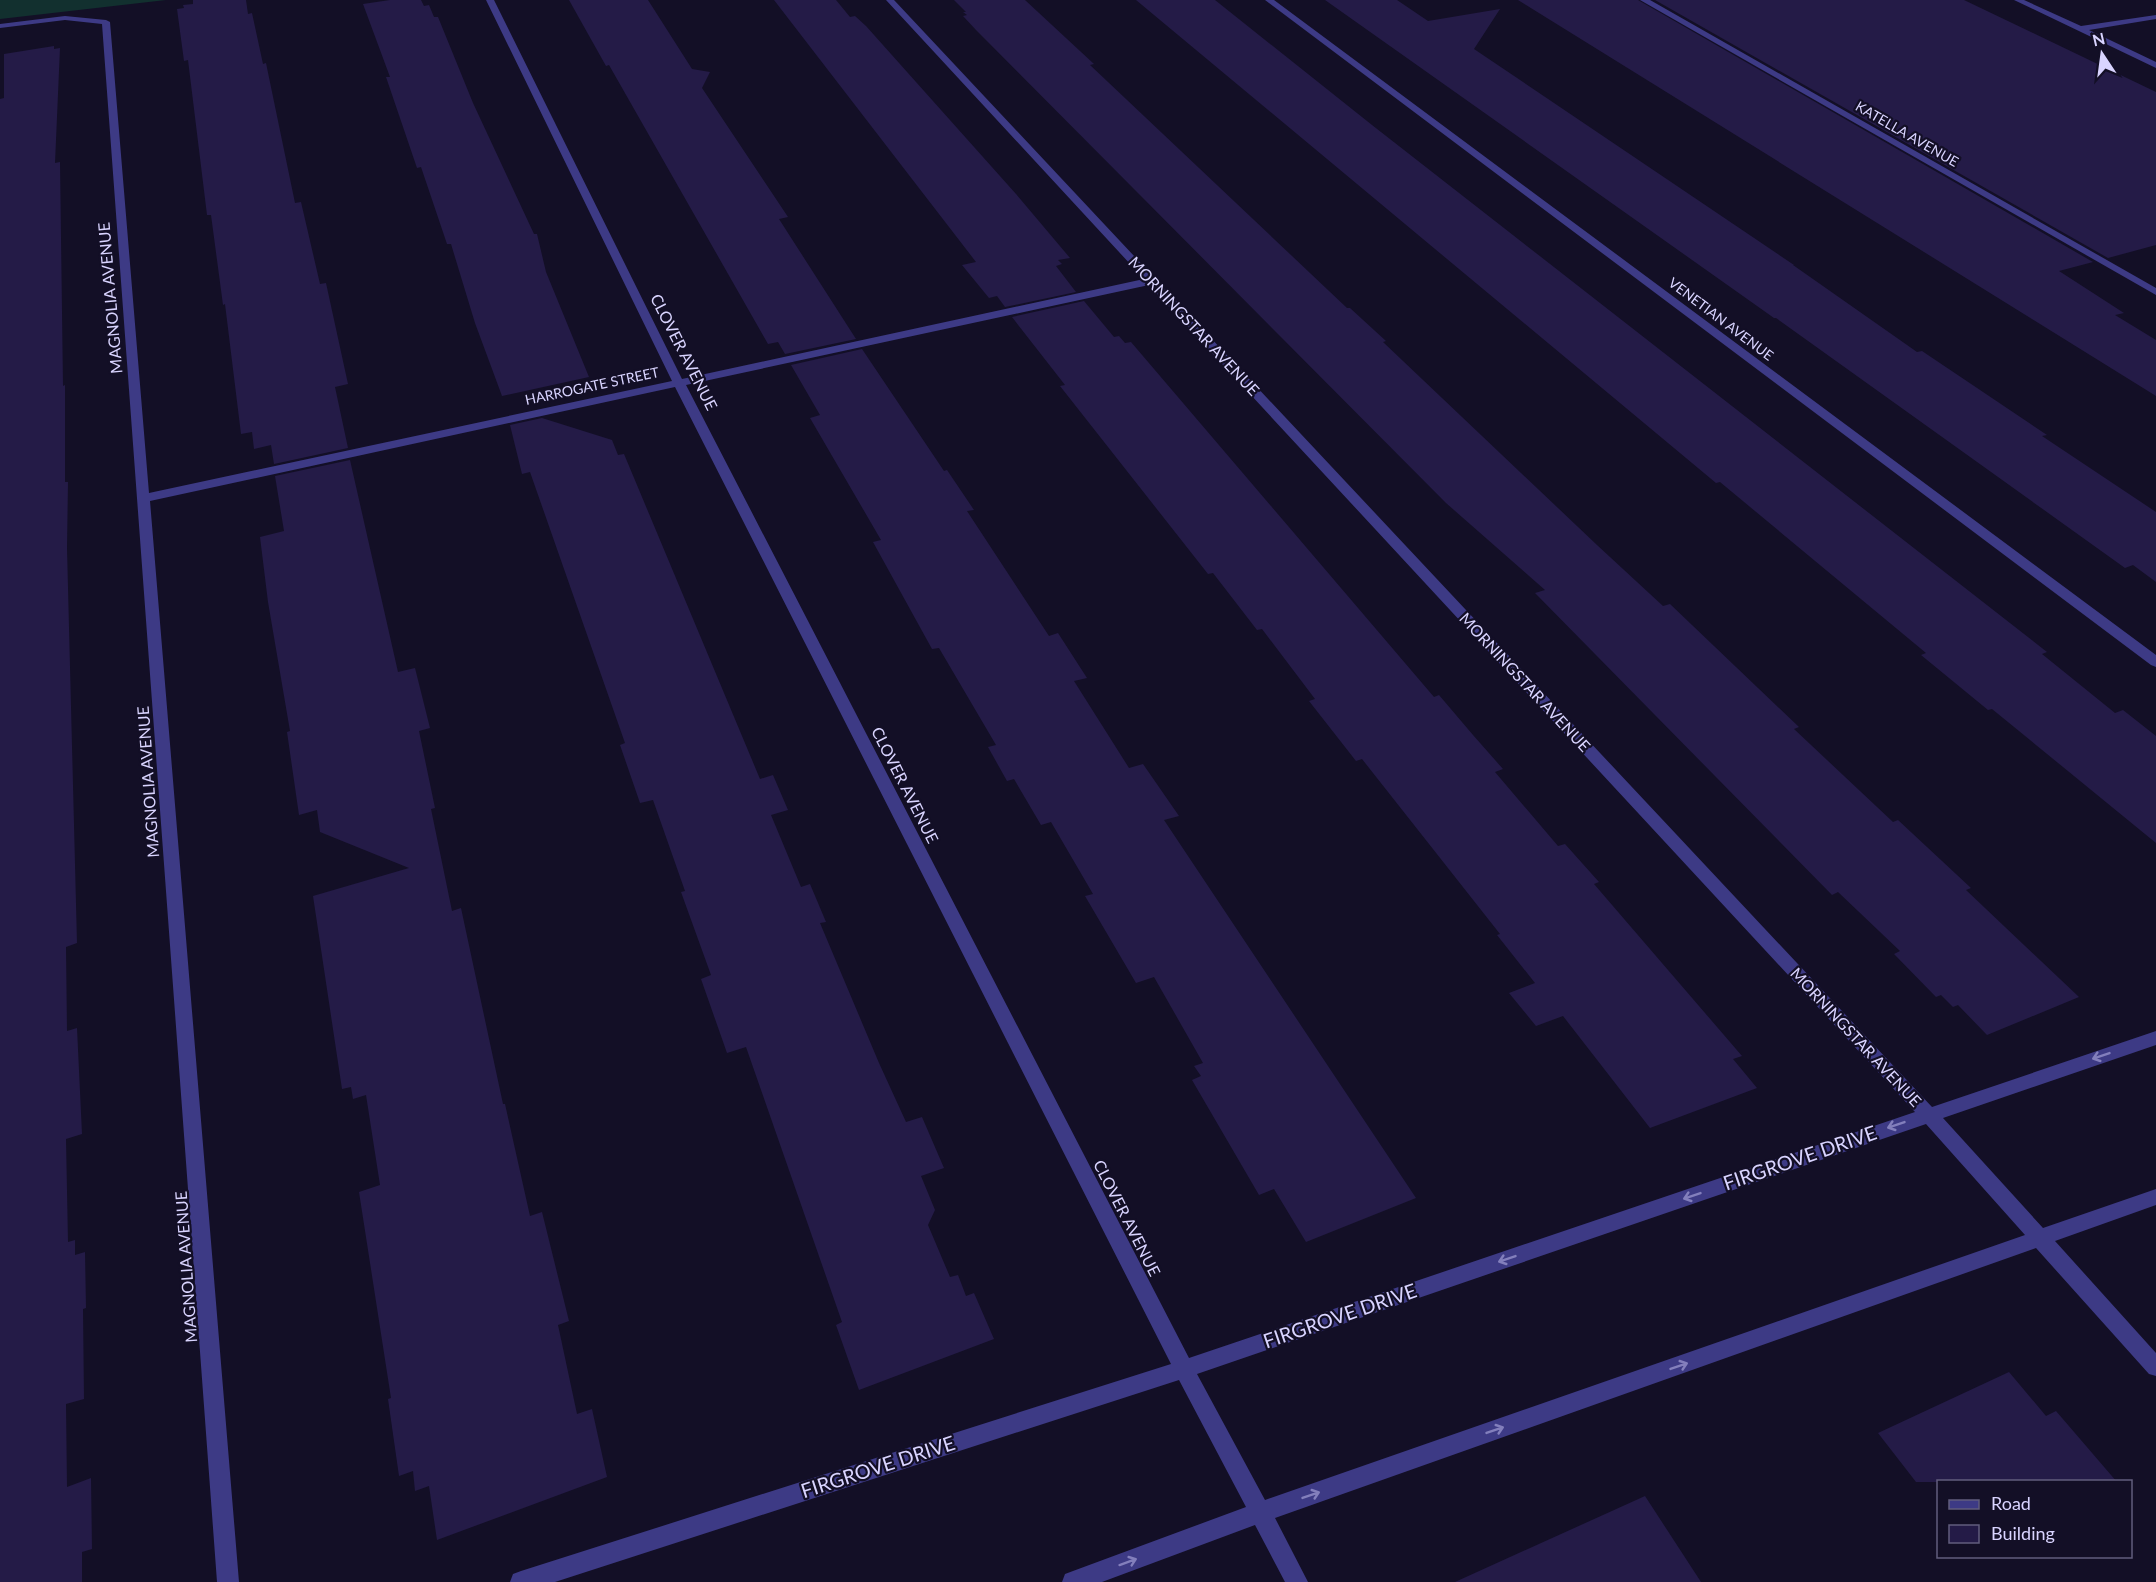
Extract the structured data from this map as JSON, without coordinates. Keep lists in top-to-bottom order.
{
  "streets": {
    "street": [
      "KATELLA AVENUE",
      "MAGNOLIA AVENUE",
      "VENETIAN AVENUE",
      "MORNINGSTAR AVENUE",
      "CLOVER AVENUE",
      "HARROGATE STREET",
      "FIRGROVE DRIVE"
    ]
  },
  "crossings": [
    ["MAGNOLIA AVENUE", "HARROGATE STREET"],
    ["MORNINGSTAR AVENUE", "HARROGATE STREET"],
    ["MORNINGSTAR AVENUE", "FIRGROVE DRIVE"],
    ["CLOVER AVENUE", "HARROGATE STREET"],
    ["CLOVER AVENUE", "FIRGROVE DRIVE"]
  ],
  "one_way": ["FIRGROVE DRIVE"],
  "legend": ["Road", "Building"],
  "north": "top"
}
